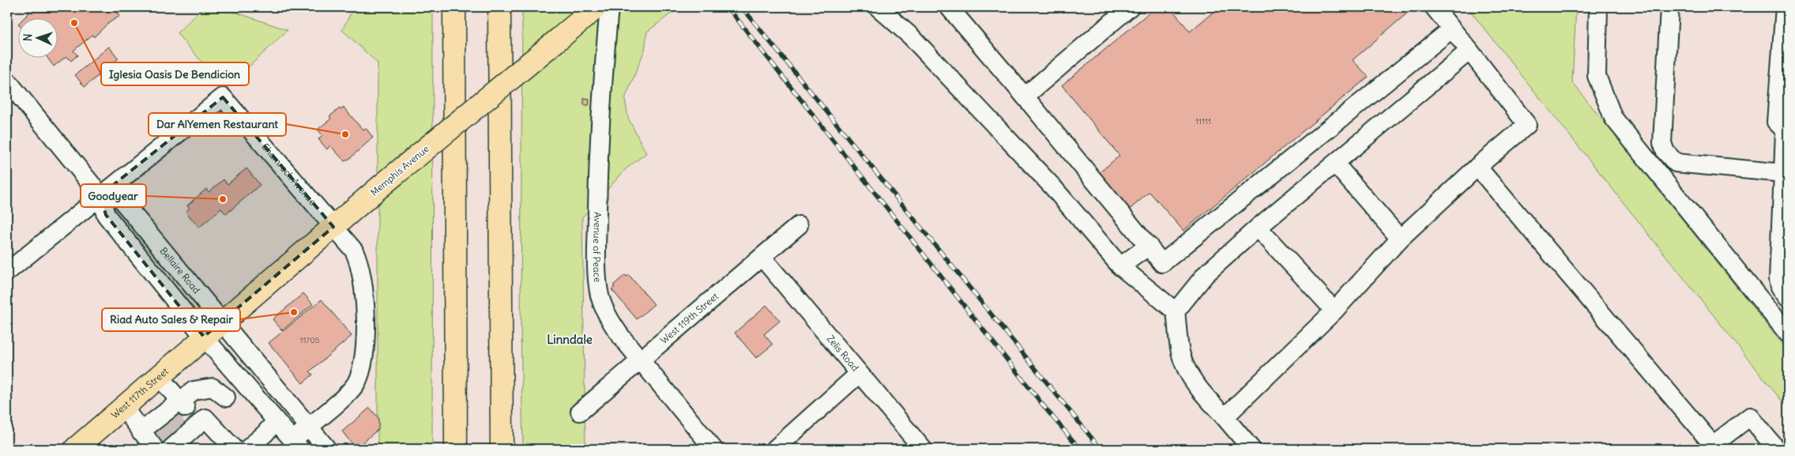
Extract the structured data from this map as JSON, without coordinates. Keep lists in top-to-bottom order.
{
  "streets": {
    "main road": ["Memphis Avenue", "West 117th Street"],
    "street": [
      "Shamrock Avenue",
      "Avenue of Peace",
      "Bellaire Road",
      "West 119th Street",
      "Zelis Road"
    ]
  },
  "crossings": [
    ["Memphis Avenue", "Shamrock Avenue"],
    ["Memphis Avenue", "Bellaire Road"],
    ["Memphis Avenue", "West 117th Street"],
    ["Shamrock Avenue", "Bellaire Road"],
    ["Avenue of Peace", "West 119th Street"],
    ["West 119th Street", "Zelis Road"]
  ],
  "districts": ["Linndale"],
  "places": [
    "Iglesia Oasis De Bendicion",
    "Dar AlYemen Restaurant",
    "Goodyear",
    "Riad Auto Sales & Repair"
  ],
  "house_numbers": ["11111", "11705"],
  "north": "left"
}
